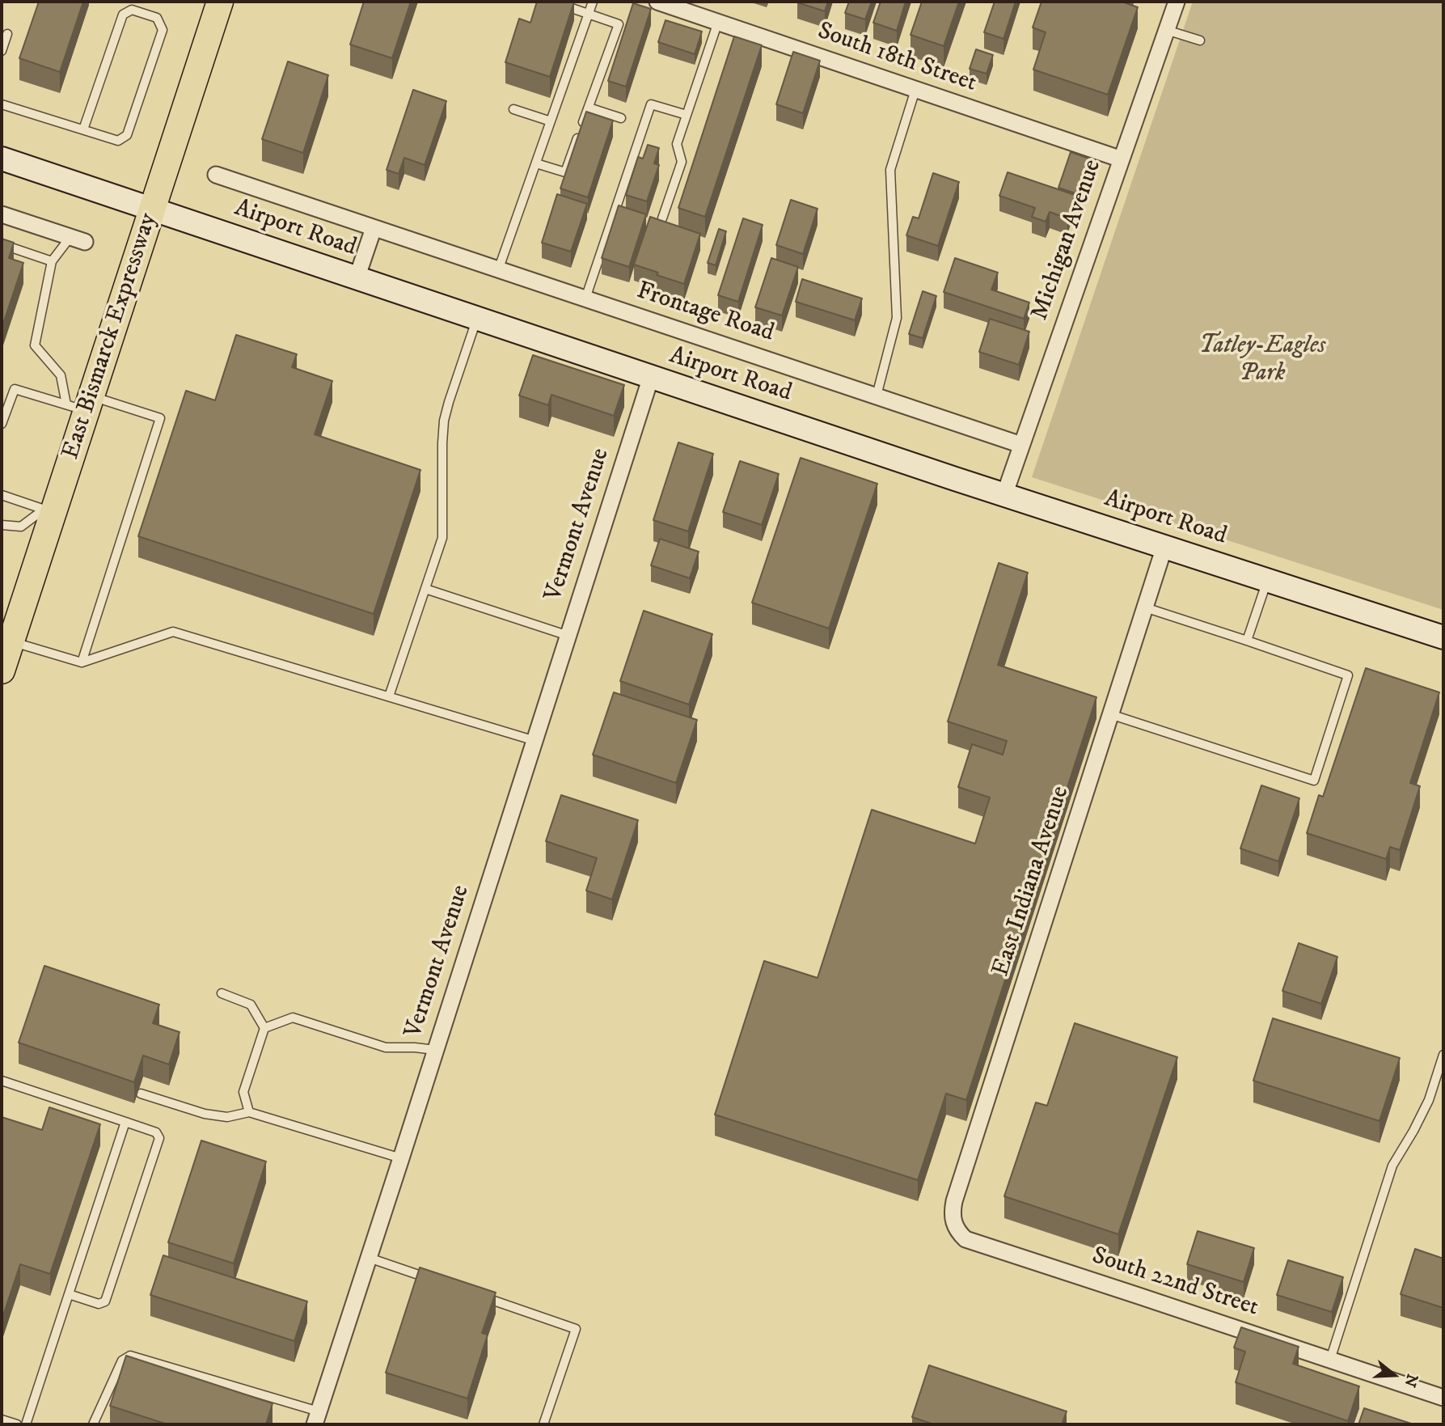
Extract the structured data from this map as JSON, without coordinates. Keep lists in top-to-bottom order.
{
  "streets": {
    "main road": ["Airport Road", "East Bismarck Expressway"],
    "street": [
      "South 18th Street",
      "Michigan Avenue",
      "Frontage Road",
      "Vermont Avenue",
      "East Indiana Avenue",
      "South 22nd Street"
    ]
  },
  "crossings": [
    ["South 18th Street", "Michigan Avenue"],
    ["Airport Road", "Michigan Avenue"],
    ["Airport Road", "East Bismarck Expressway"],
    ["Airport Road", "Vermont Avenue"],
    ["Airport Road", "East Indiana Avenue"],
    ["Michigan Avenue", "Frontage Road"],
    ["East Indiana Avenue", "South 22nd Street"]
  ],
  "parks": ["Tatley-Eagles Park"],
  "north": "right"
}
